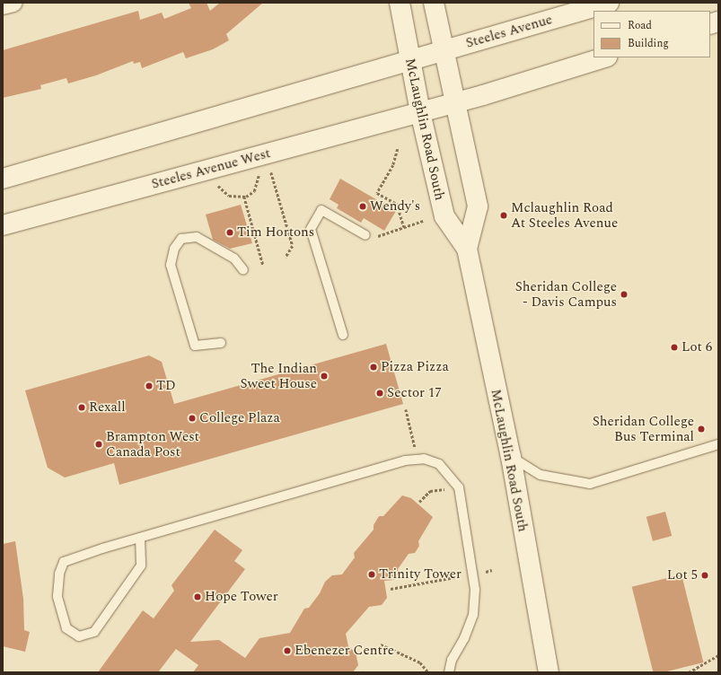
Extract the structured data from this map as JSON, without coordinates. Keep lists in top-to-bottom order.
{
  "streets": {
    "main road": ["Steeles Avenue", "McLaughlin Road South", "Steeles Avenue West"]
  },
  "crossings": [
    ["Steeles Avenue", "McLaughlin Road South"],
    ["McLaughlin Road South", "Steeles Avenue West"]
  ],
  "places": [
    "Wendy's",
    "Mclaughlin Road At Steeles Avenue",
    "Tim Hortons",
    "Sheridan College - Davis Campus",
    "Lot 6",
    "Pizza Pizza",
    "The Indian Sweet House",
    "TD",
    "Sector 17",
    "Rexall",
    "College Plaza",
    "Sheridan College Bus Terminal",
    "Brampton West Canada Post",
    "Trinity Tower",
    "Lot 5",
    "Hope Tower",
    "Ebenezer Centre"
  ],
  "legend": ["Road", "Building"]
}
